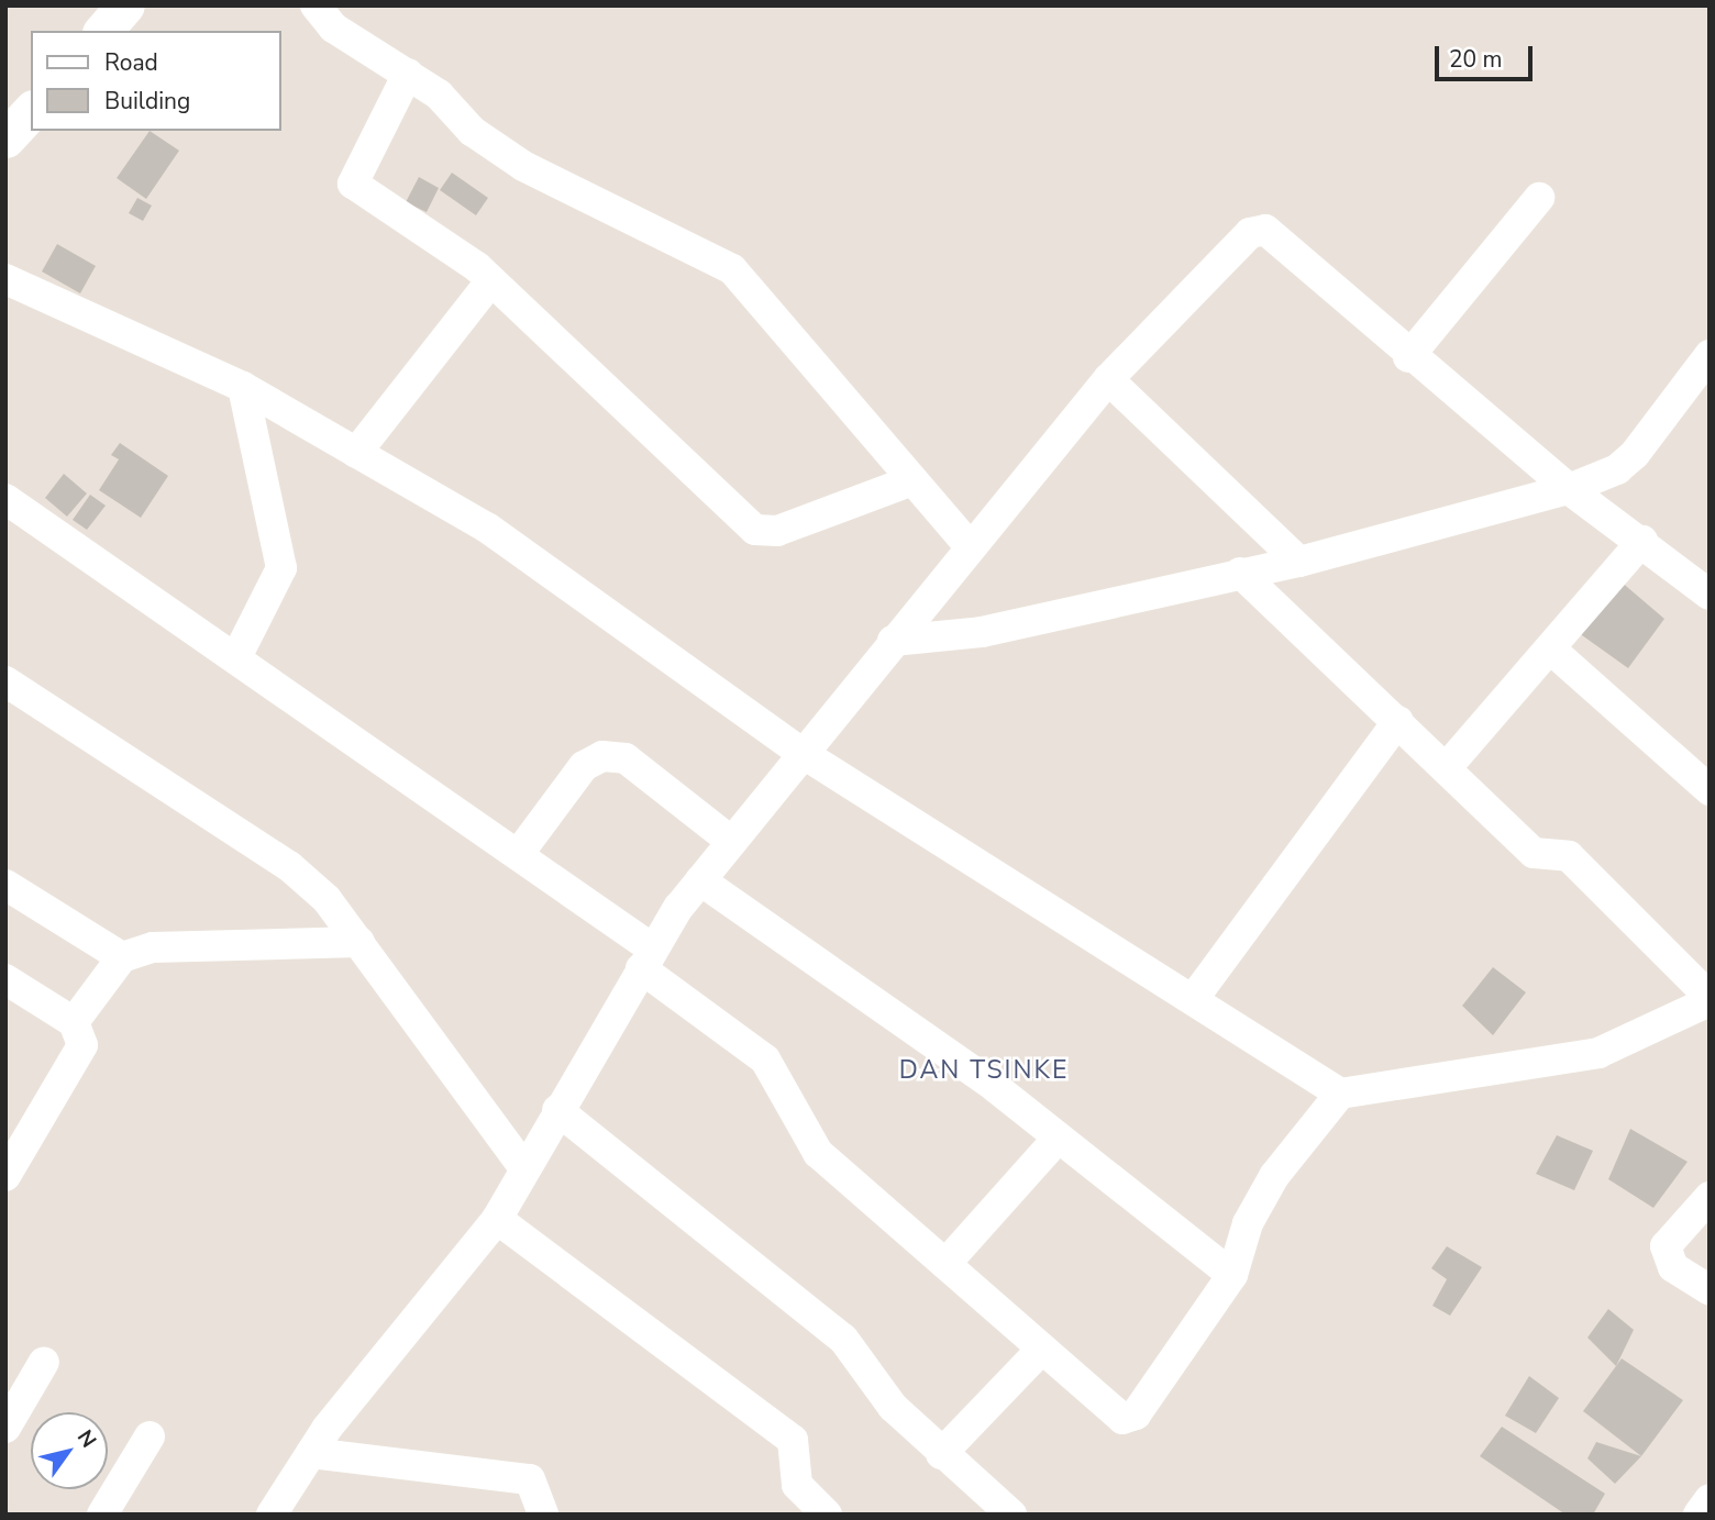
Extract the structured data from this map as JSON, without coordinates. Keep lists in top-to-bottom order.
{
  "districts": ["DAN TSINKE"],
  "legend": ["Road", "Building"],
  "scale_bar": "20 m",
  "north": "top right"
}
